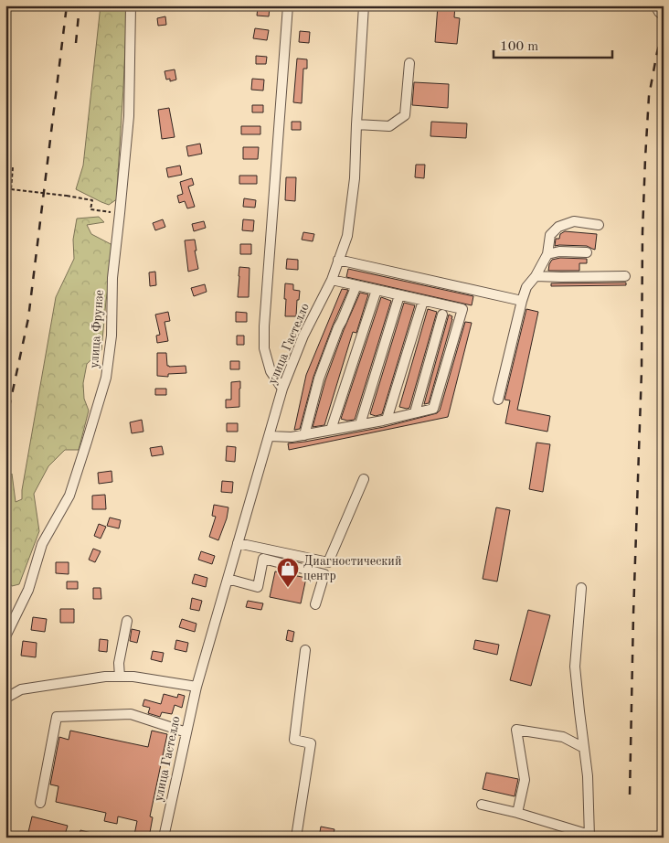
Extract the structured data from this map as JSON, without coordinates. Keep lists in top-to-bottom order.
{
  "streets": {
    "street": ["улица Фрунзе", "улица Гастелло"]
  },
  "places": {
    "shop": ["Диагностический центр"]
  },
  "scale_bar": "100 m"
}
